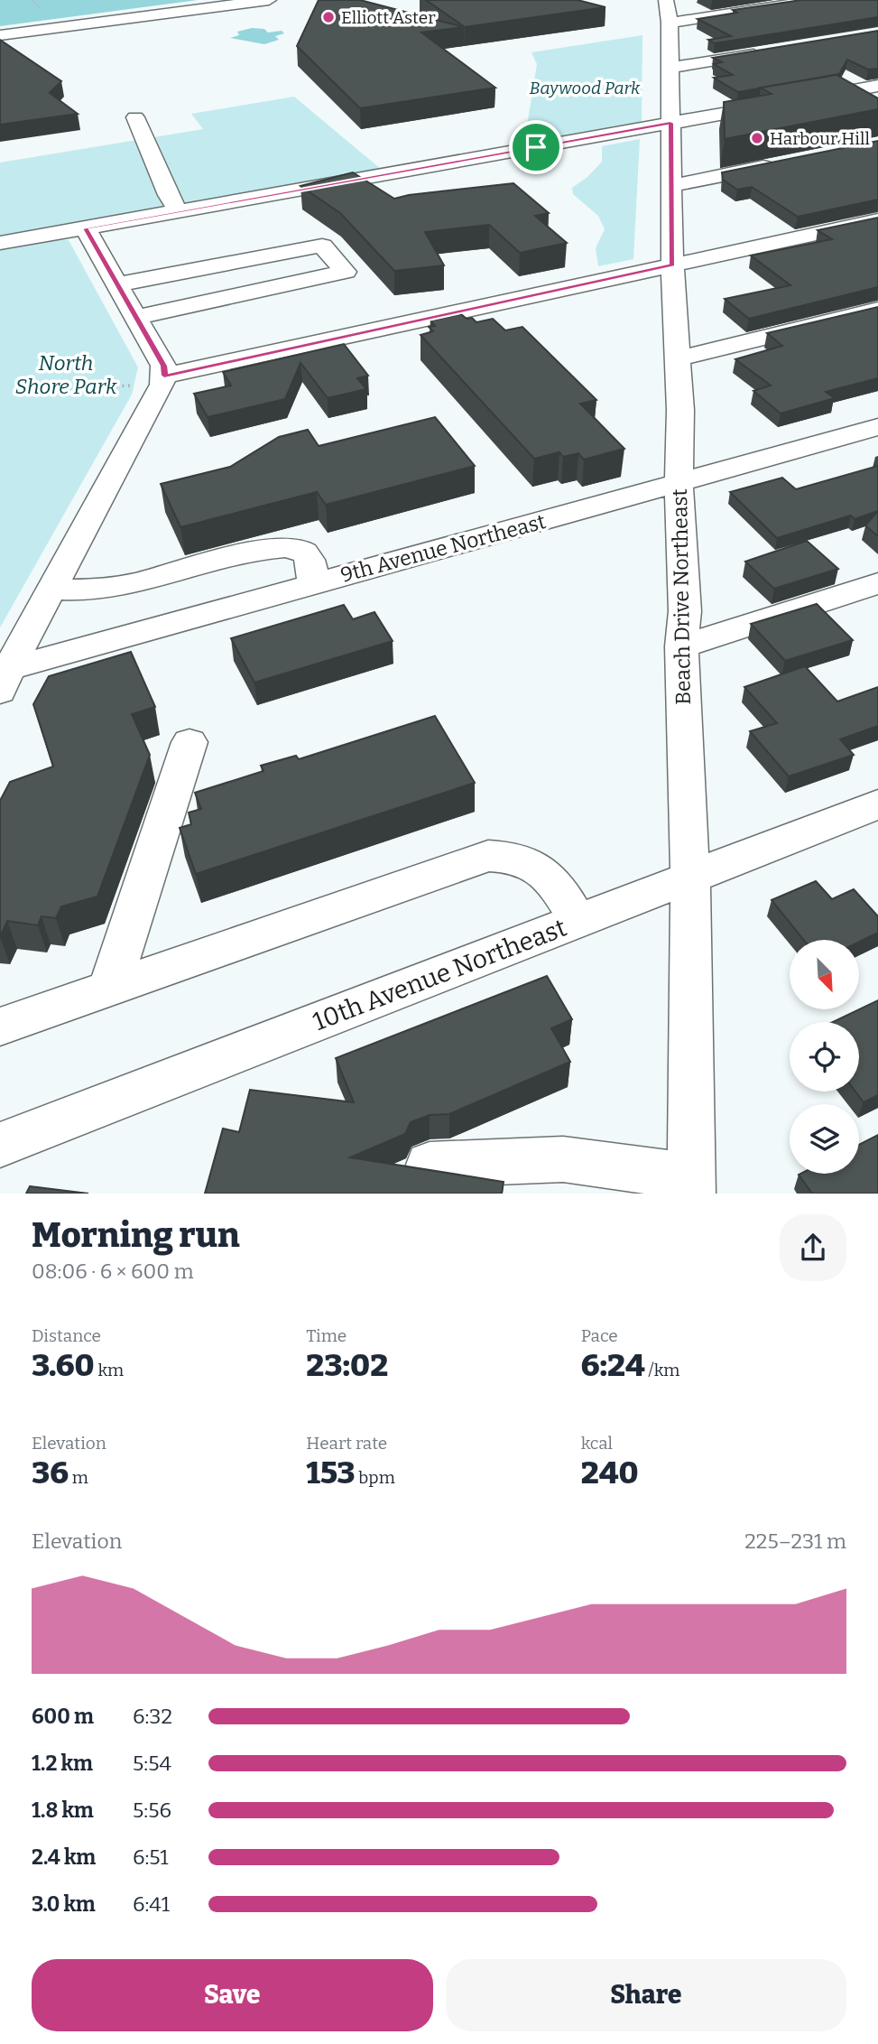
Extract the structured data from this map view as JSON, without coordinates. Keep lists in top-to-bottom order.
{
  "streets": {
    "street": ["9th Avenue Northeast", "Beach Drive Northeast", "10th Avenue Northeast"]
  },
  "crossings": [
    ["9th Avenue Northeast", "Beach Drive Northeast"],
    ["Beach Drive Northeast", "10th Avenue Northeast"]
  ],
  "parks": ["Baywood Park", "North Shore Park"],
  "places": ["Elliott Aster", "Harbour Hill"],
  "north": "bottom right",
  "page": {
    "heading": ["Morning run", "08:06 · 6 × 600 m"],
    "stats": [
      ["Distance", "3.60 km"],
      ["Time", "23:02"],
      ["Pace", "6:24 /km"],
      ["Elevation", "36 m"],
      ["Heart rate", "153 bpm"],
      ["kcal", "240"]
    ],
    "chart": ["Elevation", "225–231 m"],
    "list": [
      {
        "name": "600 m",
        "note": "6:32"
      },
      {
        "name": "1.2 km",
        "note": "5:54"
      },
      {
        "name": "1.8 km",
        "note": "5:56"
      },
      {
        "name": "2.4 km",
        "note": "6:51"
      },
      {
        "name": "3.0 km",
        "note": "6:41"
      }
    ],
    "buttons": ["Save", "Share"]
  }
}
